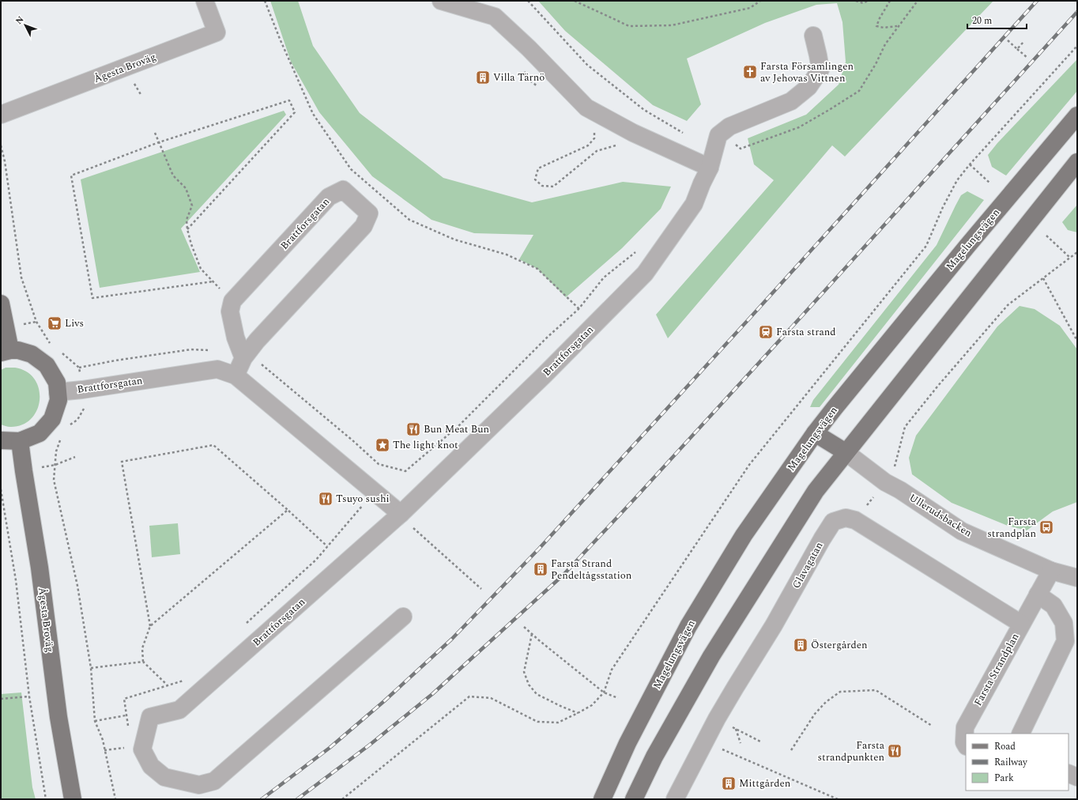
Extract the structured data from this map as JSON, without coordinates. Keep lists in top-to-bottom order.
{
  "streets": {
    "main road": ["Ågesta Broväg", "Magelungsvägen"],
    "street": [
      "Brattforsgatan",
      "Ullerudsbacken",
      "Glavagatan",
      "Farsta Strandplan"
    ]
  },
  "crossings": [
    ["Ullerudsbacken", "Farsta Strandplan"],
    ["Glavagatan", "Farsta Strandplan"]
  ],
  "places": {
    "church": ["Farsta Församlingen av Jehovas Vittnen"],
    "building": [
      "Villa Tärnö",
      "Farsta Strand Pendeltågsstation",
      "Östergården",
      "Mittgården"
    ],
    "supermarket": ["Livs"],
    "station": ["Farsta strand"],
    "restaurant": ["Bun Meat Bun", "Tsuyo sushi", "Farsta strandpunkten"],
    "place": ["The light knot"],
    "bus stop": ["Farsta strandplan"]
  },
  "legend": ["Road", "Railway", "Park"],
  "scale_bar": "20 m",
  "north": "top left"
}
